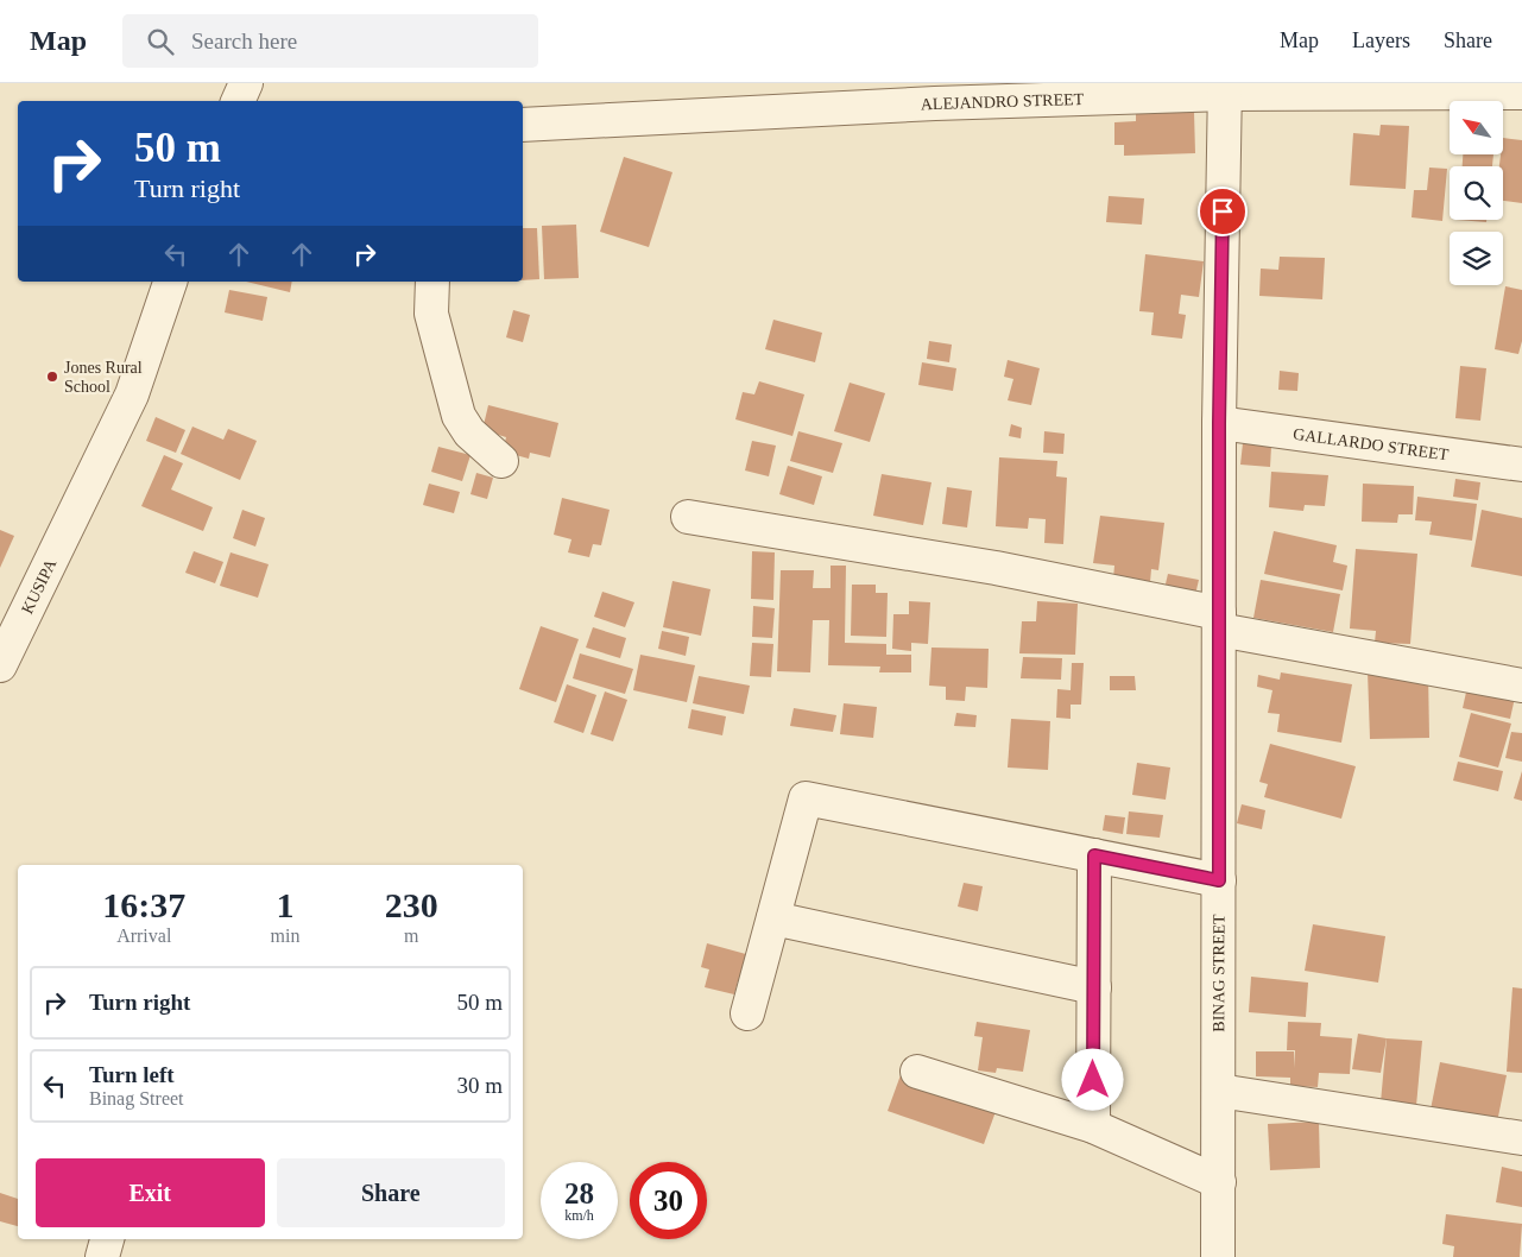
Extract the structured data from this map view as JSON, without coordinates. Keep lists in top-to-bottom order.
{
  "streets": {
    "street": [
      "ALEJANDRO STREET",
      "GALLARDO STREET",
      "KUSIPA",
      "BINAG STREET"
    ]
  },
  "crossings": [
    ["ALEJANDRO STREET", "BINAG STREET"],
    ["GALLARDO STREET", "BINAG STREET"]
  ],
  "places": ["Jones Rural School"],
  "north": "top left",
  "page": {
    "header": "Map",
    "search": "Search here",
    "nav": ["Map", "Layers", "Share"],
    "turn": ["50 m", "Turn right"],
    "eta": [
      "16:37",
      "Arrival",
      "1",
      "min",
      "230",
      "m"
    ],
    "list": [
      {
        "name": "Turn right",
        "value": "50 m"
      },
      {
        "name": "Turn left",
        "note": "Binag Street",
        "value": "30 m"
      }
    ],
    "buttons": ["Exit", "Share"],
    "speed": "28 km/h",
    "limit": "30"
  }
}
